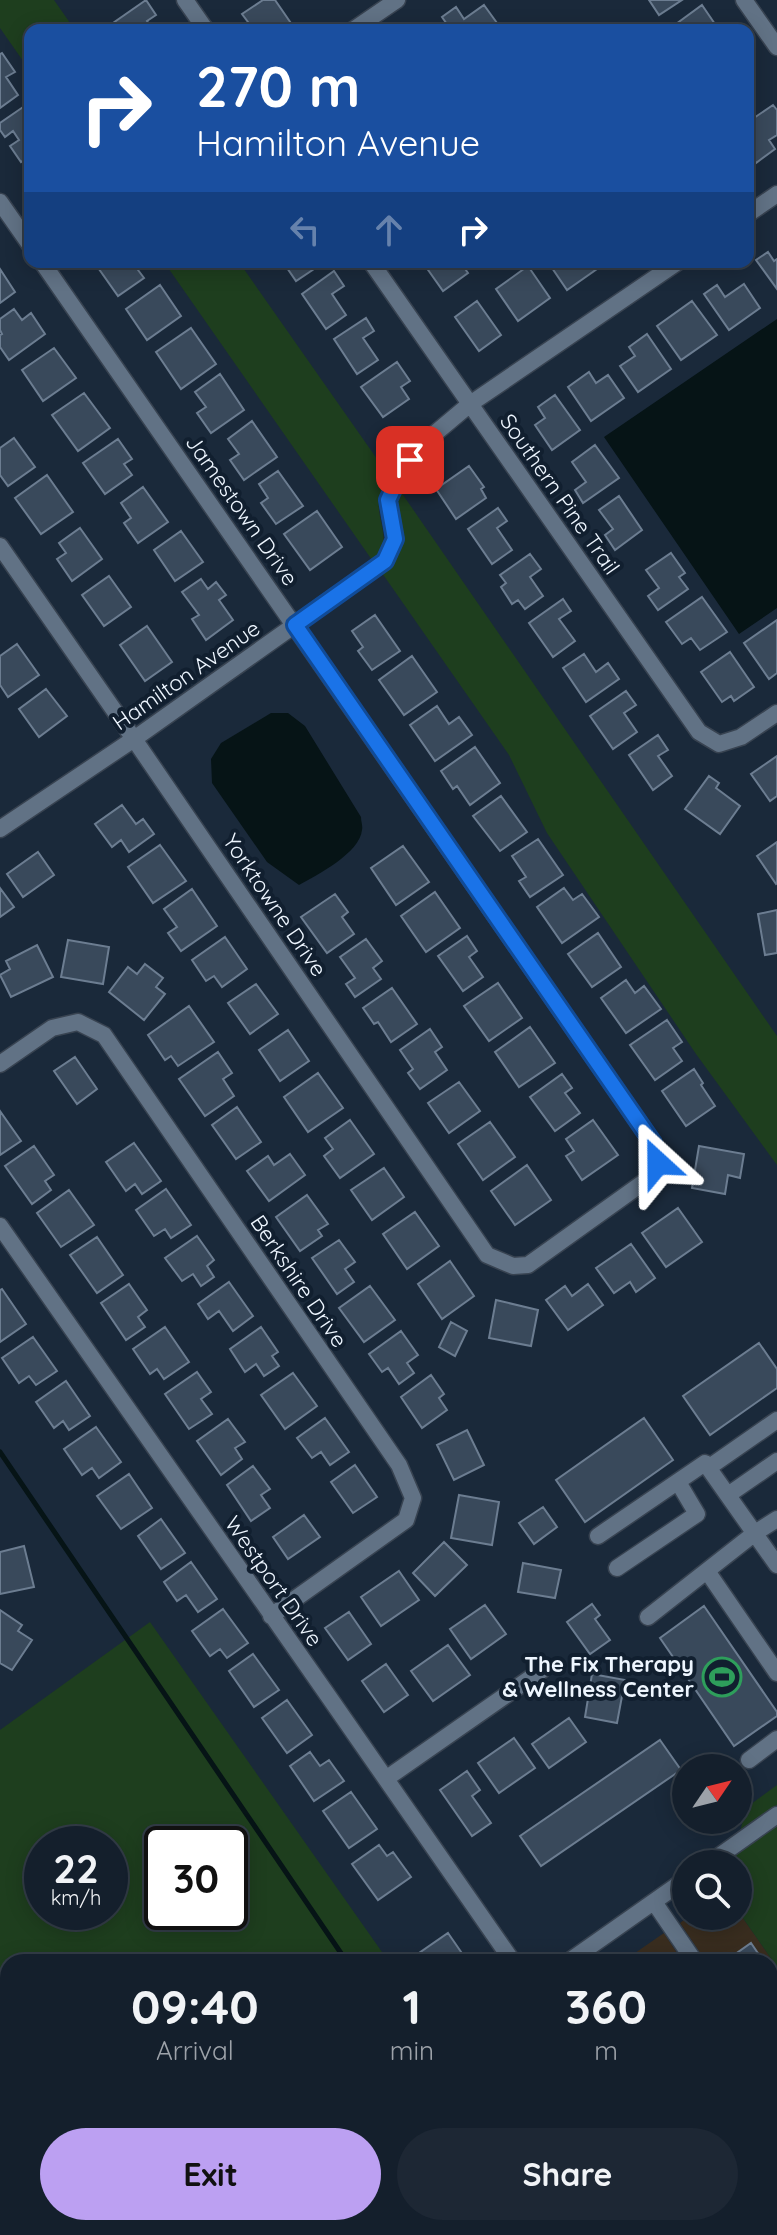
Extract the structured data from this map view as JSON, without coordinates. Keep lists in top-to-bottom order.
{
  "streets": {
    "street": [
      "Southern Pine Trail",
      "Jamestown Drive",
      "Hamilton Avenue",
      "Yorktowne Drive",
      "Berkshire Drive",
      "Westport Drive"
    ]
  },
  "crossings": [
    ["Southern Pine Trail", "Hamilton Avenue"],
    ["Jamestown Drive", "Hamilton Avenue"],
    ["Jamestown Drive", "Yorktowne Drive"],
    ["Hamilton Avenue", "Yorktowne Drive"],
    ["Berkshire Drive", "Westport Drive"]
  ],
  "places": {
    "sports": ["The Fix Therapy & Wellness Center"]
  },
  "north": "top right",
  "page": {
    "turn": ["270 m", "Hamilton Avenue"],
    "speed": "22 km/h",
    "limit": "30",
    "eta": [
      "09:40",
      "Arrival",
      "1",
      "min",
      "360",
      "m"
    ],
    "buttons": ["Exit", "Share"]
  }
}
